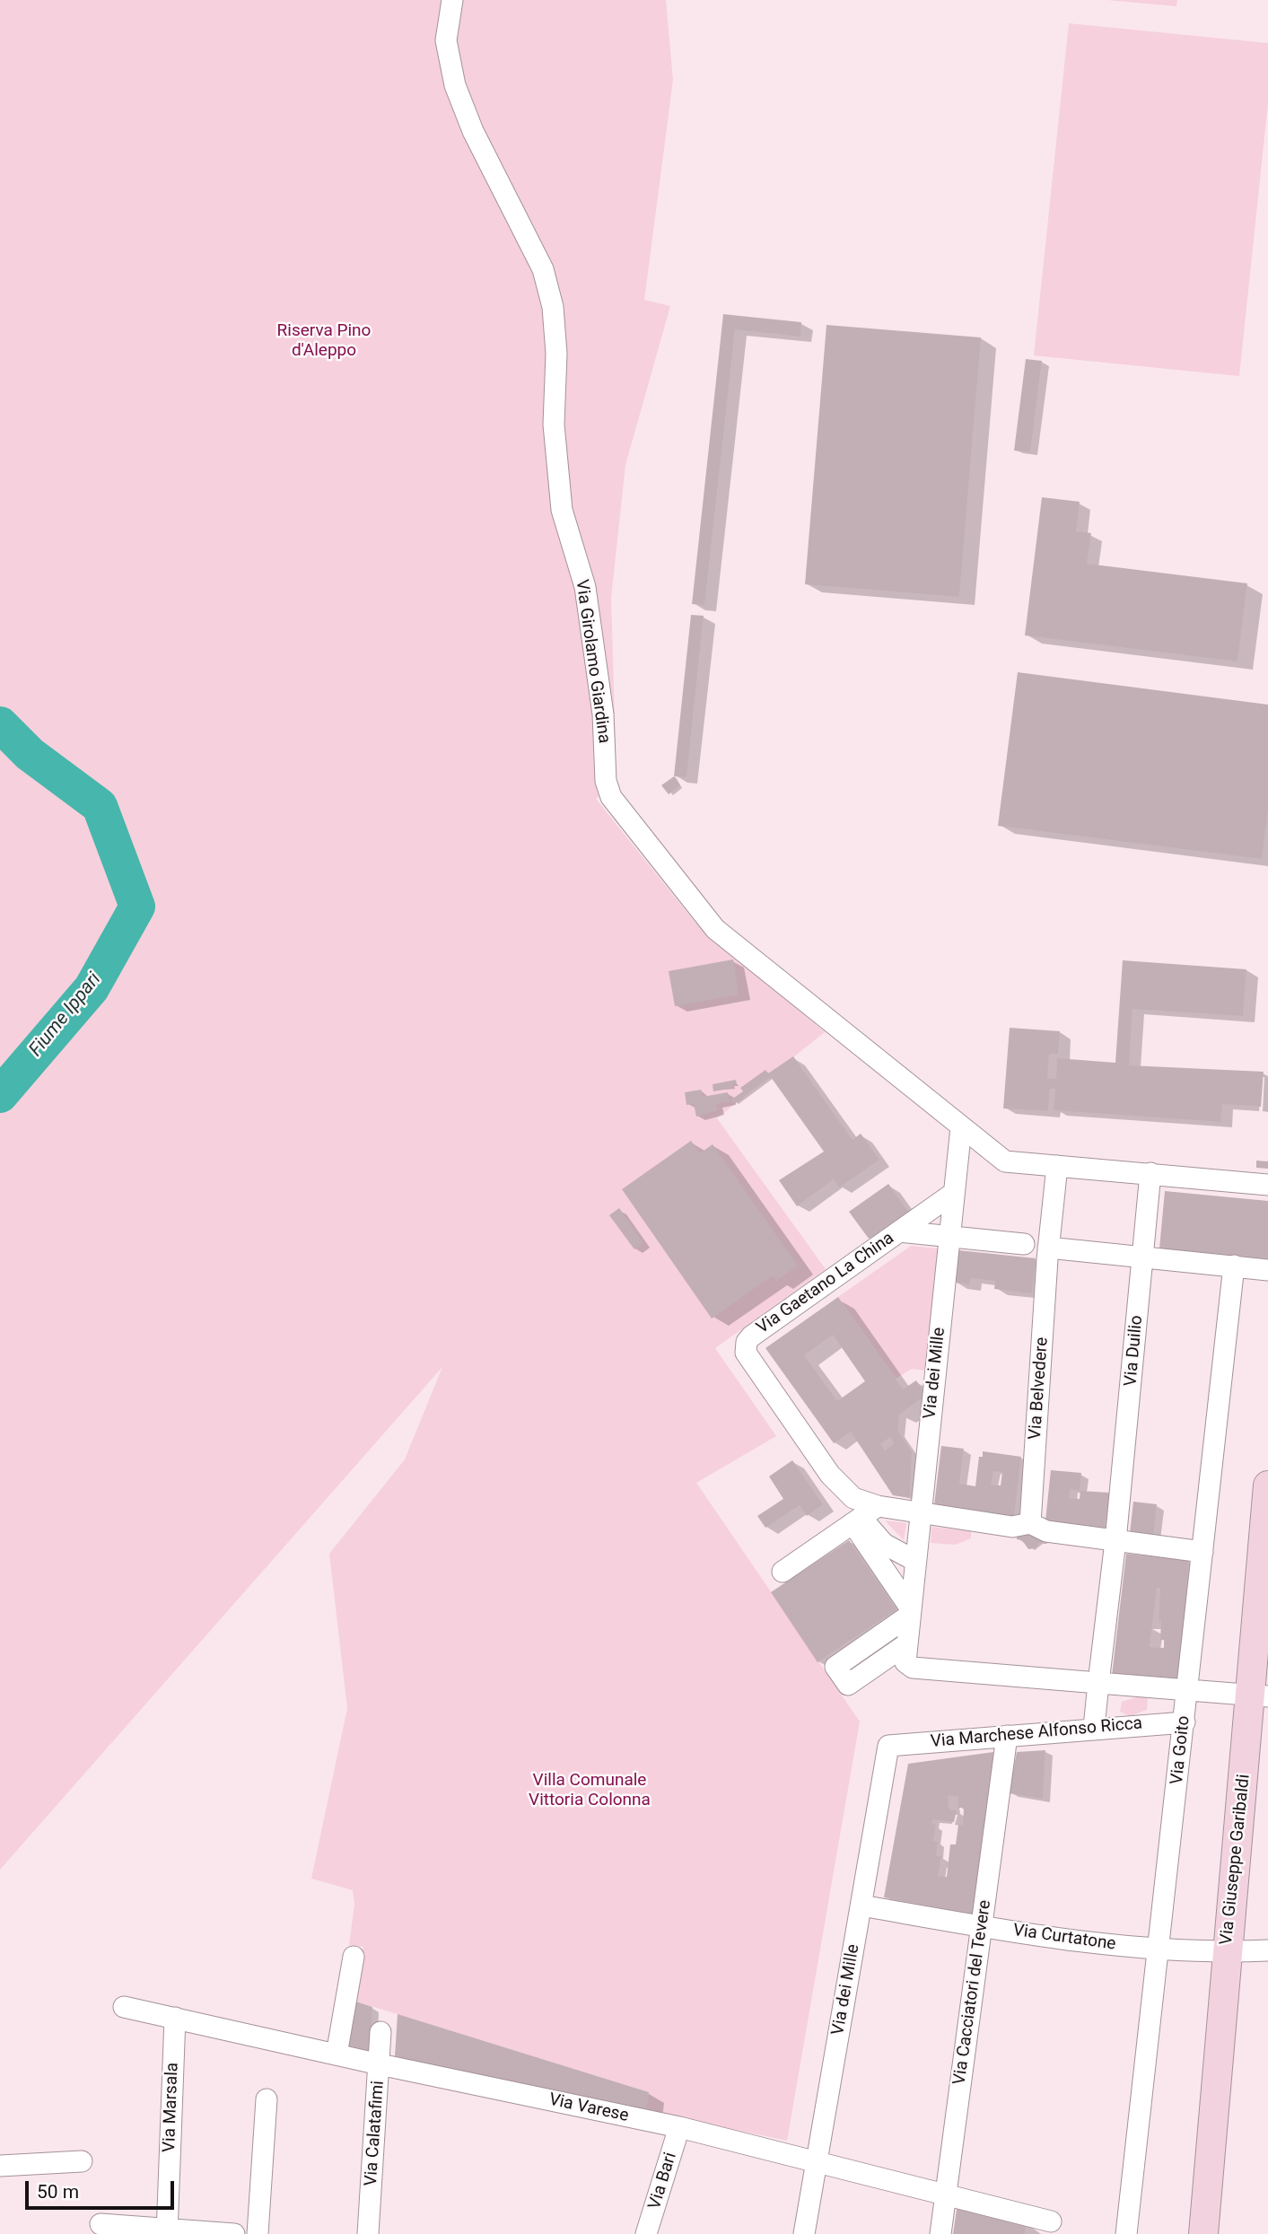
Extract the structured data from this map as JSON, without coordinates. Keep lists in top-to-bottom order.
{
  "streets": {
    "main road": ["Via Giuseppe Garibaldi"],
    "street": [
      "Via Girolamo Giardina",
      "Via Gaetano La China",
      "Via Duilio",
      "Via dei Mille",
      "Via Belvedere",
      "Via Marchese Alfonso Ricca",
      "Via Goito",
      "Via Curtatone",
      "Via Cacciatori del Tevere",
      "Via Marsala",
      "Via Varese",
      "Via Calatafimi",
      "Via Bari"
    ]
  },
  "crossings": [
    ["Via Girolamo Giardina", "Via Duilio"],
    ["Via Girolamo Giardina", "Via dei Mille"],
    ["Via Girolamo Giardina", "Via Belvedere"],
    ["Via Gaetano La China", "Via dei Mille"],
    ["Via Duilio", "Via Marchese Alfonso Ricca"],
    ["Via dei Mille", "Via Marchese Alfonso Ricca"],
    ["Via dei Mille", "Via Curtatone"],
    ["Via dei Mille", "Via Varese"],
    ["Via Marchese Alfonso Ricca", "Via Goito"],
    ["Via Marchese Alfonso Ricca", "Via Cacciatori del Tevere"],
    ["Via Goito", "Via Curtatone"],
    ["Via Giuseppe Garibaldi", "Via Curtatone"],
    ["Via Curtatone", "Via Cacciatori del Tevere"],
    ["Via Cacciatori del Tevere", "Via Varese"],
    ["Via Marsala", "Via Varese"],
    ["Via Varese", "Via Calatafimi"],
    ["Via Varese", "Via Bari"]
  ],
  "water": ["Fiume Ippari"],
  "parks": ["Riserva Pino d'Aleppo", "Villa Comunale Vittoria Colonna"],
  "scale_bar": "50 m"
}
